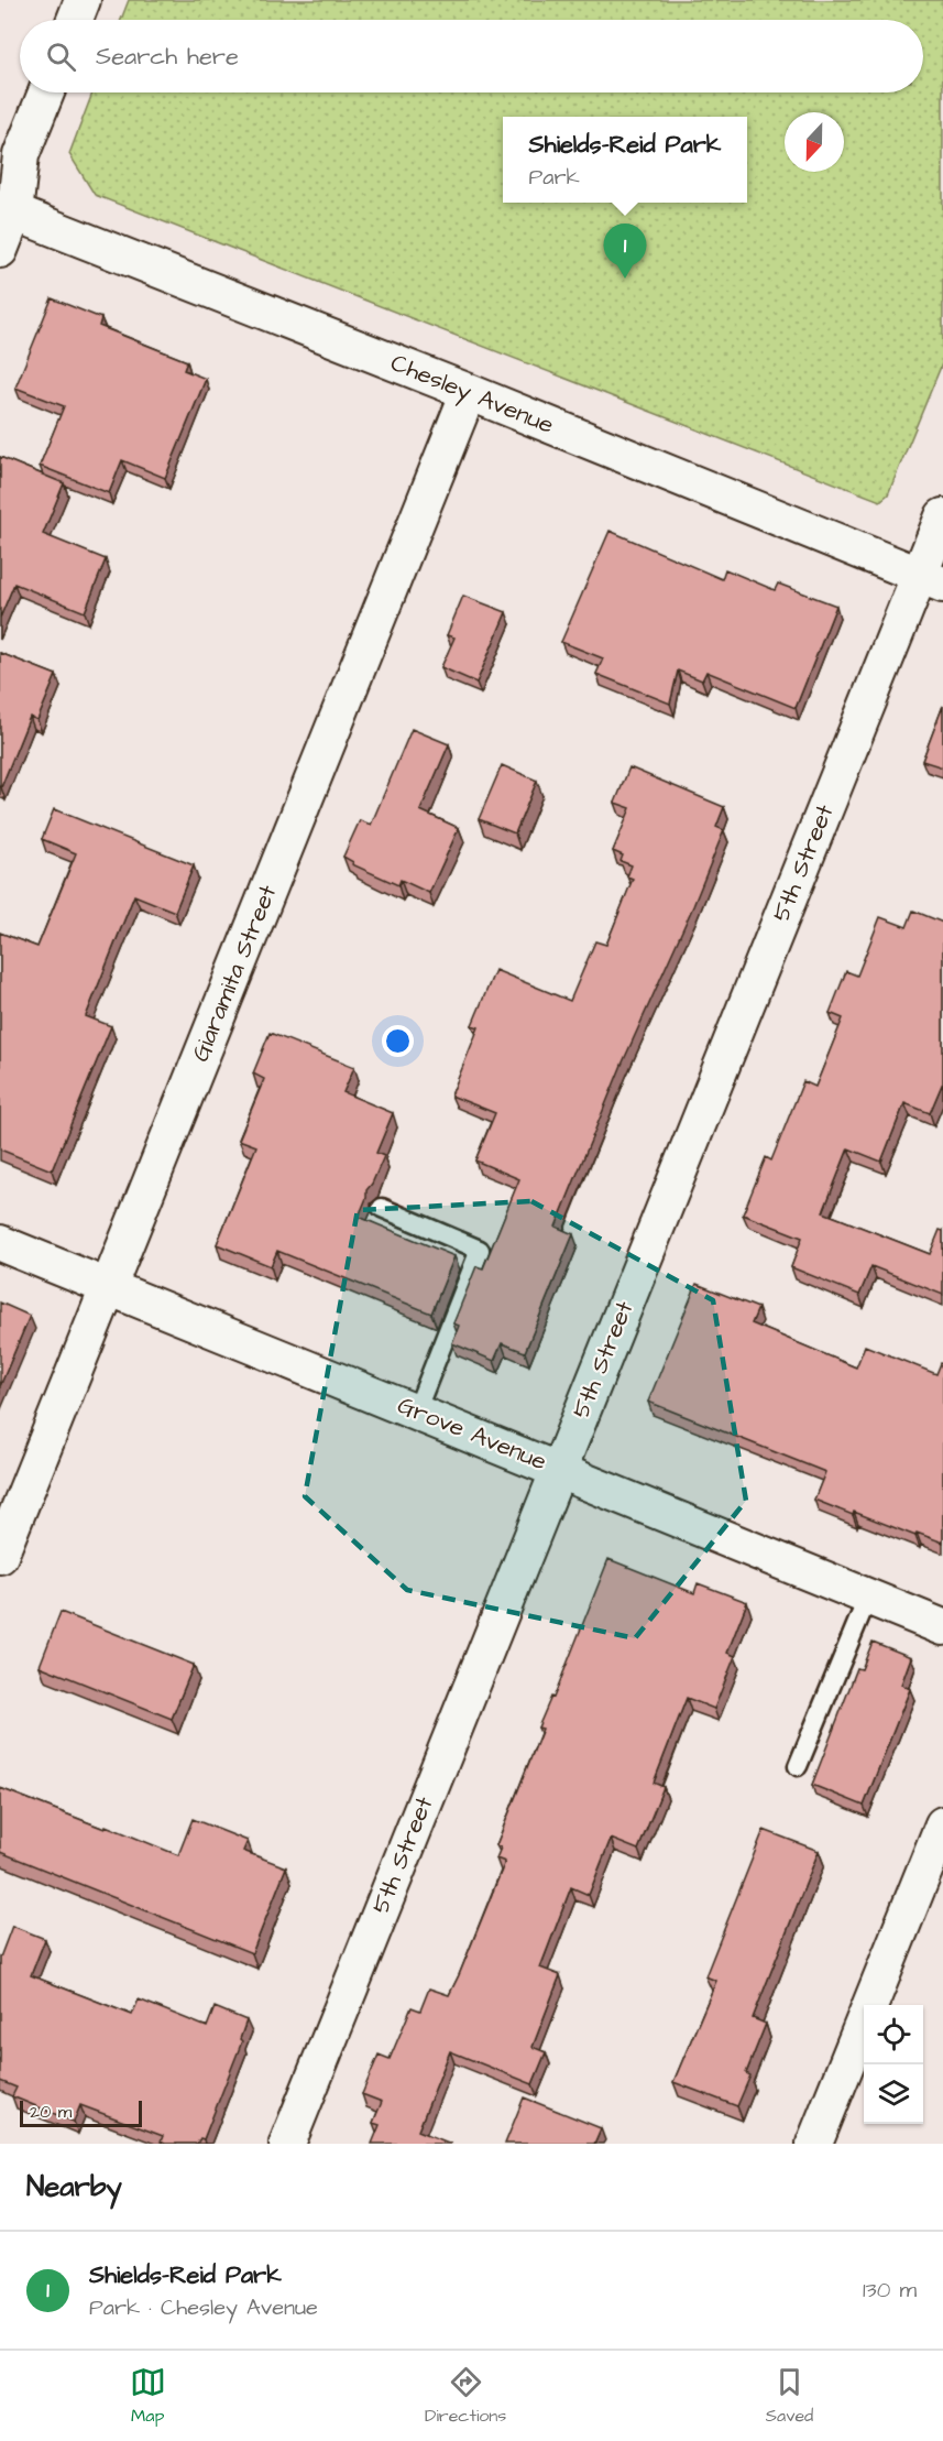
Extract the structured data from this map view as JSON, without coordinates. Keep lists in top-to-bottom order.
{
  "streets": {
    "street": [
      "Chesley Avenue",
      "5th Street",
      "Giaramita Street",
      "Grove Avenue"
    ]
  },
  "crossings": [
    ["Chesley Avenue", "5th Street"],
    ["Chesley Avenue", "Giaramita Street"],
    ["5th Street", "Grove Avenue"],
    ["Giaramita Street", "Grove Avenue"]
  ],
  "scale_bar": "20 m",
  "north": "bottom",
  "page": {
    "search": "Search here",
    "popup": ["Shields-Reid Park", "Park"],
    "pins": "1",
    "scale": "20 m",
    "heading": "Nearby",
    "list": [
      {
        "mark": "1",
        "name": "Shields-Reid Park",
        "note": "Park · Chesley Avenue",
        "value": "130 m"
      }
    ],
    "nav": ["Map", "Directions", "Saved"]
  }
}
